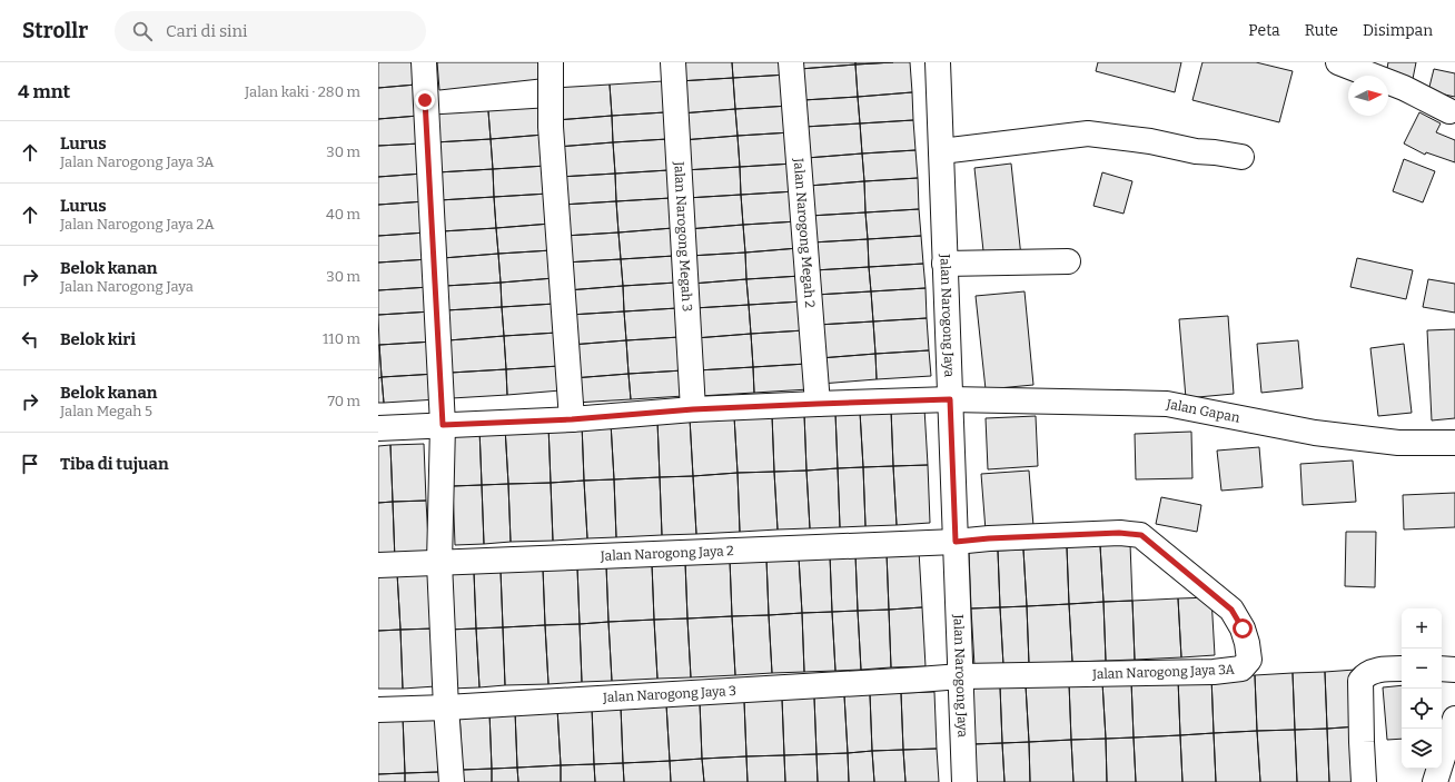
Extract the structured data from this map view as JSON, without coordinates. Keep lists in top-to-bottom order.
{
  "streets": {
    "street": [
      "Jalan Narogong Megah 2",
      "Jalan Narogong Megah 3",
      "Jalan Narogong Jaya",
      "Jalan Gapan",
      "Jalan Narogong Jaya 2",
      "Jalan Narogong Jaya 3A",
      "Jalan Narogong Jaya 3"
    ]
  },
  "crossings": [
    ["Jalan Narogong Megah 2", "Jalan Gapan"],
    ["Jalan Narogong Megah 3", "Jalan Gapan"],
    ["Jalan Narogong Jaya", "Jalan Gapan"],
    ["Jalan Narogong Jaya", "Jalan Narogong Jaya 2"],
    ["Jalan Narogong Jaya", "Jalan Narogong Jaya 3A"],
    ["Jalan Narogong Jaya", "Jalan Narogong Jaya 3"],
    ["Jalan Narogong Jaya 2", "Jalan Narogong Jaya 3A"],
    ["Jalan Narogong Jaya 3A", "Jalan Narogong Jaya 3"]
  ],
  "north": "right",
  "page": {
    "header": "Strollr",
    "search": "Cari di sini",
    "nav": ["Peta", "Rute", "Disimpan"],
    "heading": ["4 mnt", "Jalan kaki · 280 m"],
    "list": [
      ["Lurus", "Jalan Narogong Jaya 3A", "30 m"],
      ["Lurus", "Jalan Narogong Jaya 2A", "40 m"],
      ["Belok kanan", "Jalan Narogong Jaya", "30 m"],
      ["Belok kiri", "110 m"],
      ["Belok kanan", "Jalan Megah 5", "70 m"],
      "Tiba di tujuan"
    ],
    "map_buttons": ["+", "−"]
  }
}
